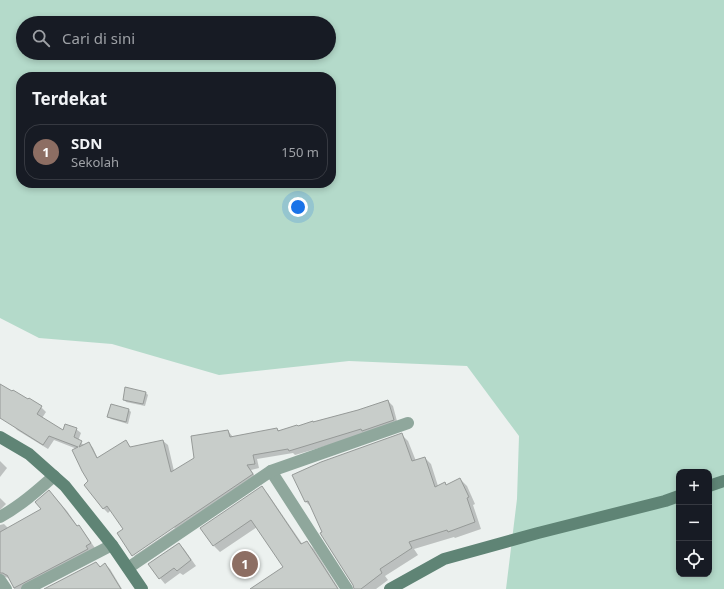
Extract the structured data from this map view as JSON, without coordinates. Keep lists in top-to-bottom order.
{
  "page": {
    "search": "Cari di sini",
    "heading": "Terdekat",
    "list": [
      {
        "mark": "1",
        "name": "SDN",
        "note": "Sekolah",
        "value": "150 m"
      }
    ],
    "map_buttons": ["+", "−"],
    "pins": "1"
  }
}
